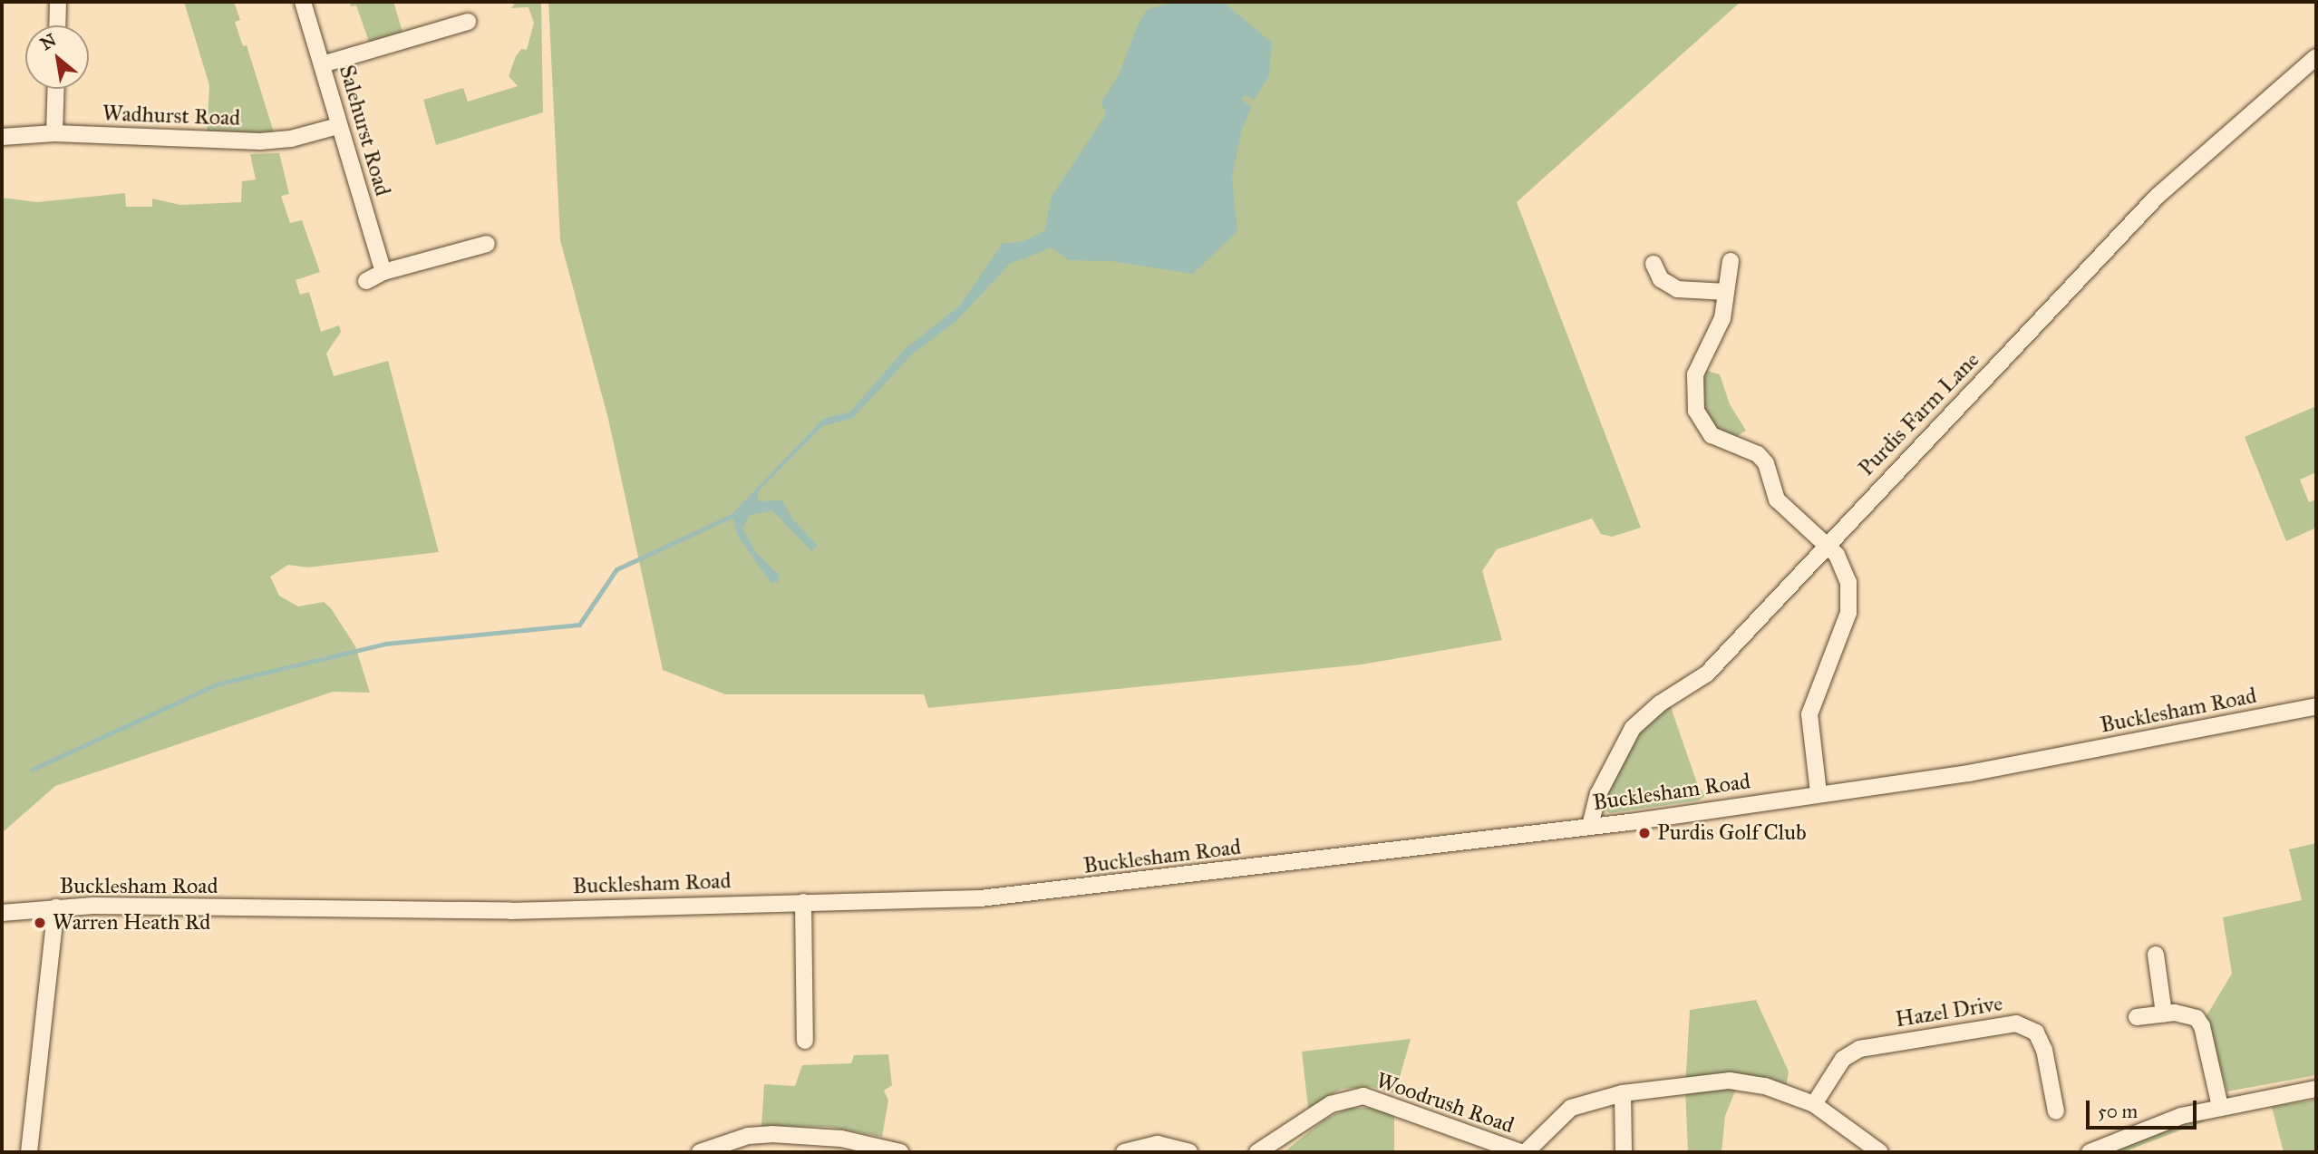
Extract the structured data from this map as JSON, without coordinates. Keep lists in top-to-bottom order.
{
  "streets": {
    "street": [
      "Wadhurst Road",
      "Salehurst Road",
      "Purdis Farm Lane",
      "Bucklesham Road",
      "Hazel Drive",
      "Woodrush Road"
    ]
  },
  "crossings": [
    ["Wadhurst Road", "Salehurst Road"],
    ["Purdis Farm Lane", "Bucklesham Road"]
  ],
  "places": ["Purdis Golf Club", "Warren Heath Rd"],
  "scale_bar": "50 m",
  "north": "top left"
}
